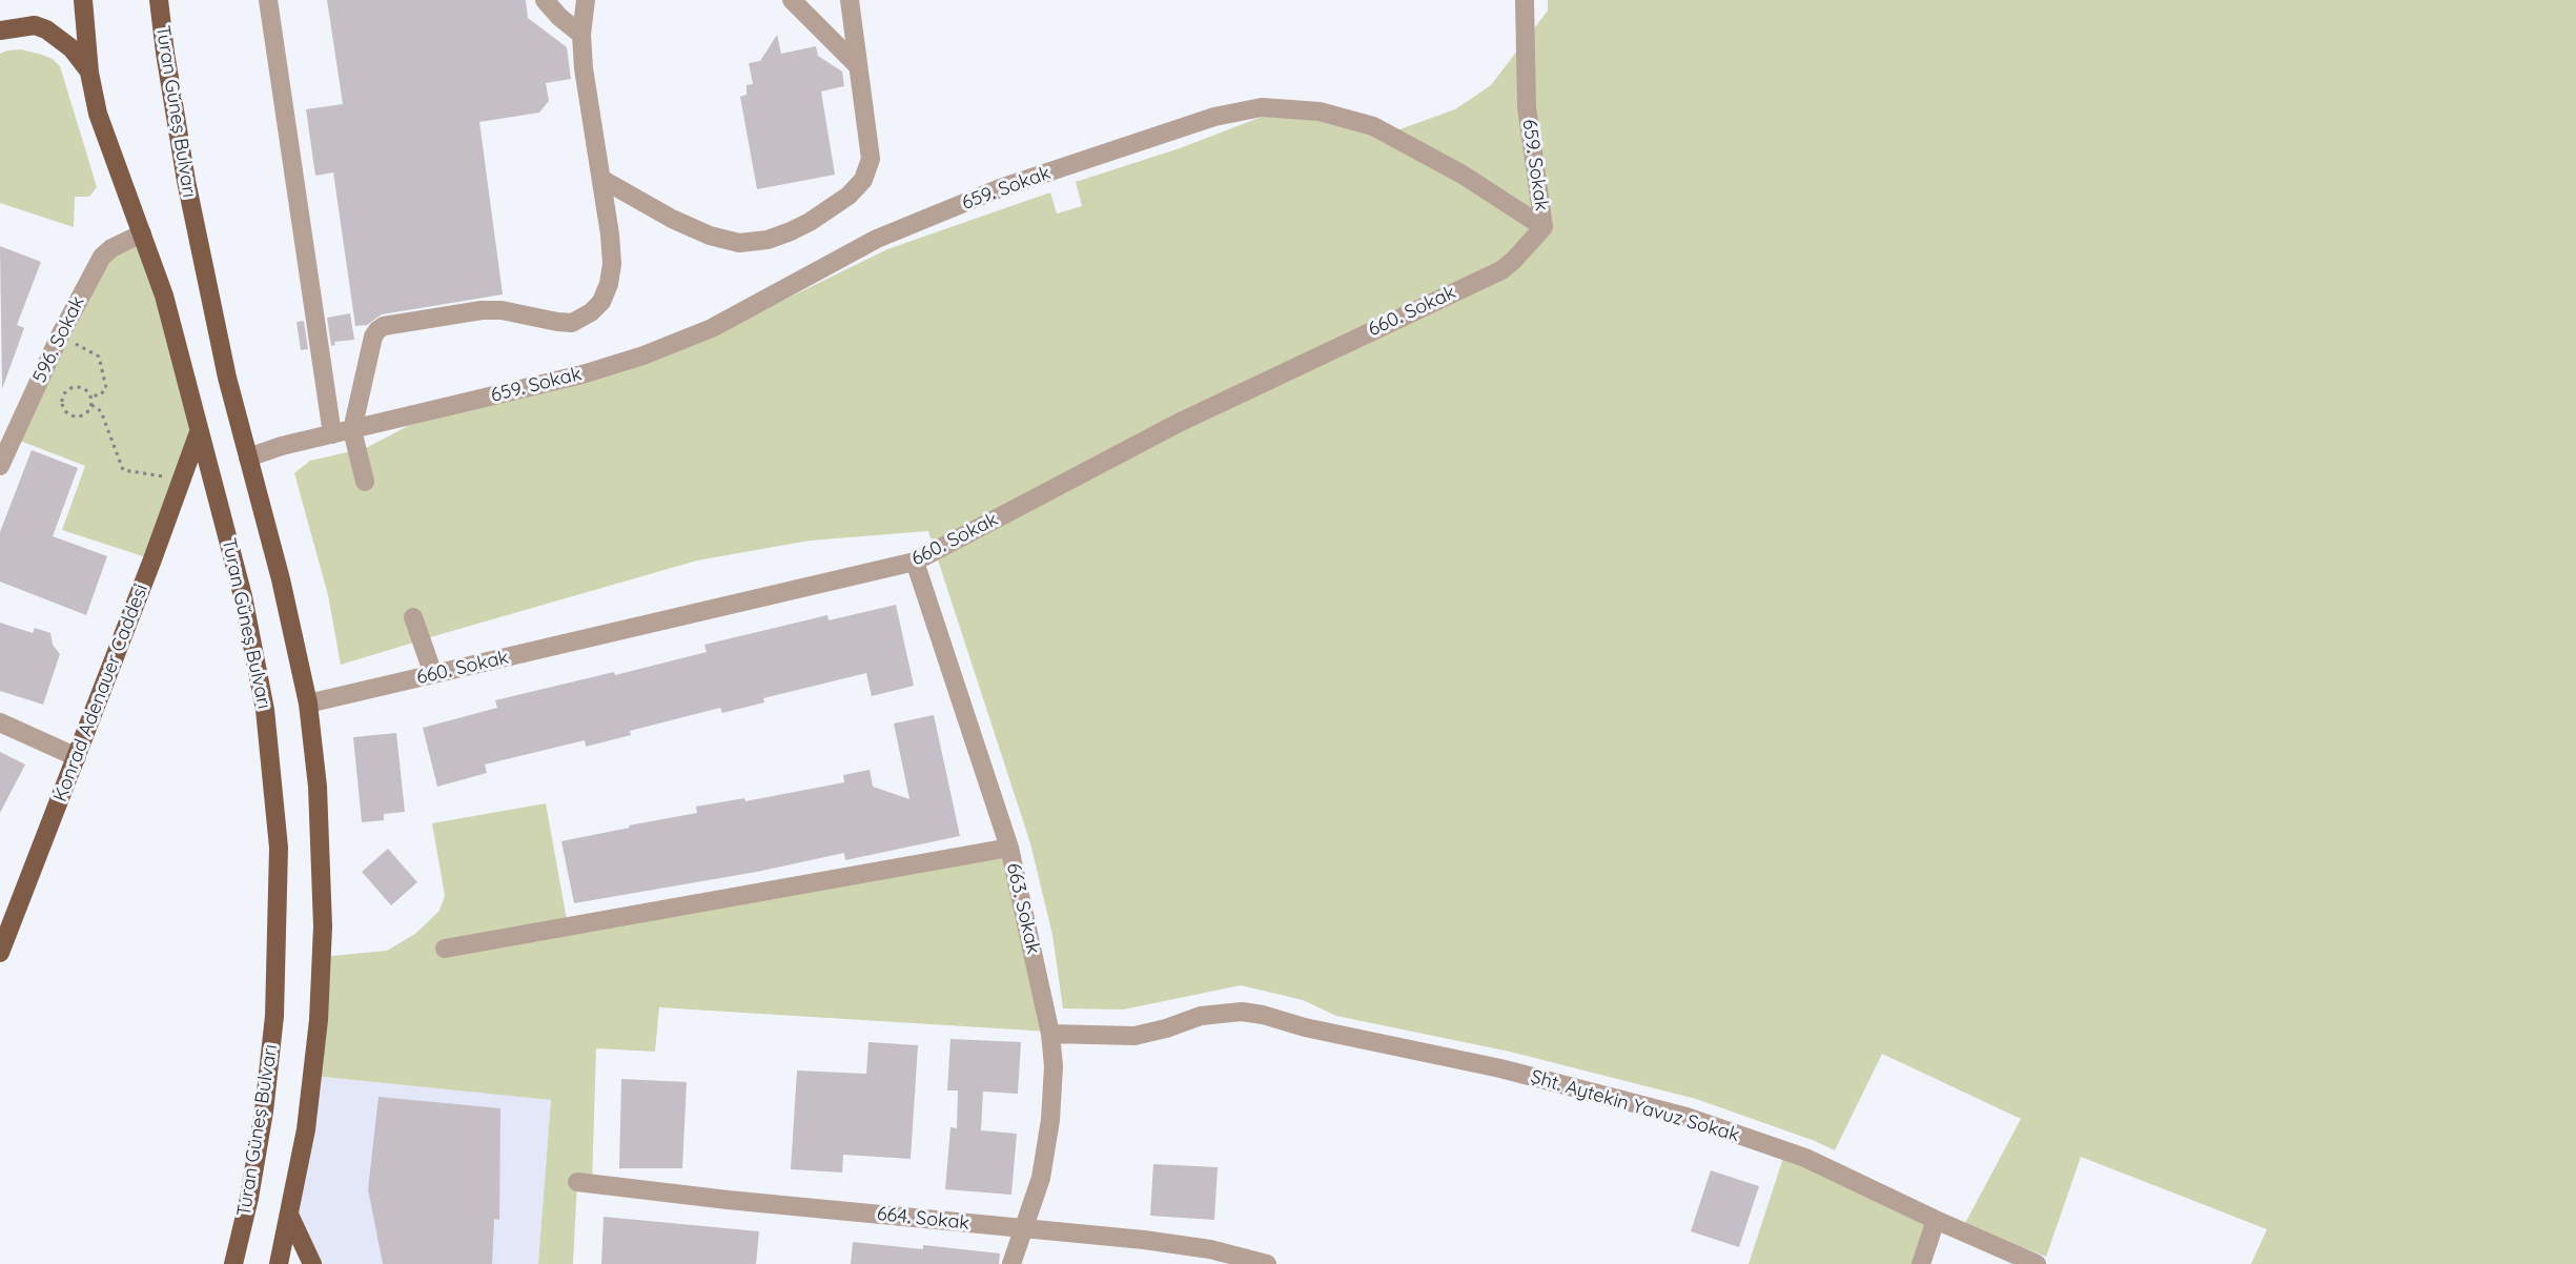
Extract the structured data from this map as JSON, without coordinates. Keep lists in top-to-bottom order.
{
  "streets": {
    "main road": ["Turan Güneş Bulvarı", "Konrad Adenauer Caddesi"],
    "street": [
      "659. Sokak",
      "660. Sokak",
      "596. Sokak",
      "663. Sokak",
      "Şht. Aytekin Yavuz Sokak",
      "664. Sokak"
    ]
  },
  "crossings": [
    ["Turan Güneş Bulvarı", "659. Sokak"],
    ["Turan Güneş Bulvarı", "660. Sokak"],
    ["Turan Güneş Bulvarı", "596. Sokak"],
    ["Turan Güneş Bulvarı", "Konrad Adenauer Caddesi"],
    ["659. Sokak", "660. Sokak"],
    ["660. Sokak", "663. Sokak"],
    ["663. Sokak", "Şht. Aytekin Yavuz Sokak"],
    ["663. Sokak", "664. Sokak"]
  ]
}
